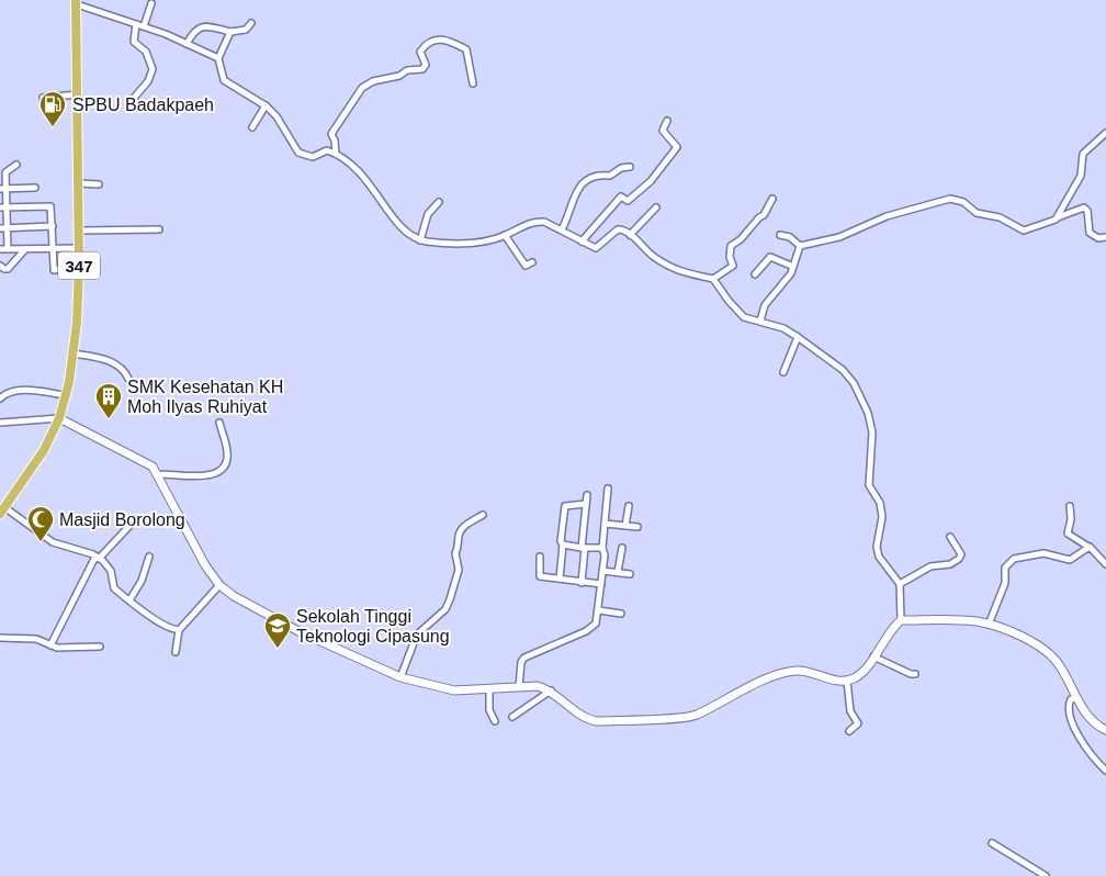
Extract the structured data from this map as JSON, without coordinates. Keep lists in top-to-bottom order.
{
  "streets": {
    "main road": ["347"]
  },
  "places": {
    "fuel station": ["SPBU Badakpaeh"],
    "building": ["SMK Kesehatan KH Moh Ilyas Ruhiyat"],
    "mosque": ["Masjid Borolong"],
    "school or university": ["Sekolah Tinggi Teknologi Cipasung"]
  }
}
